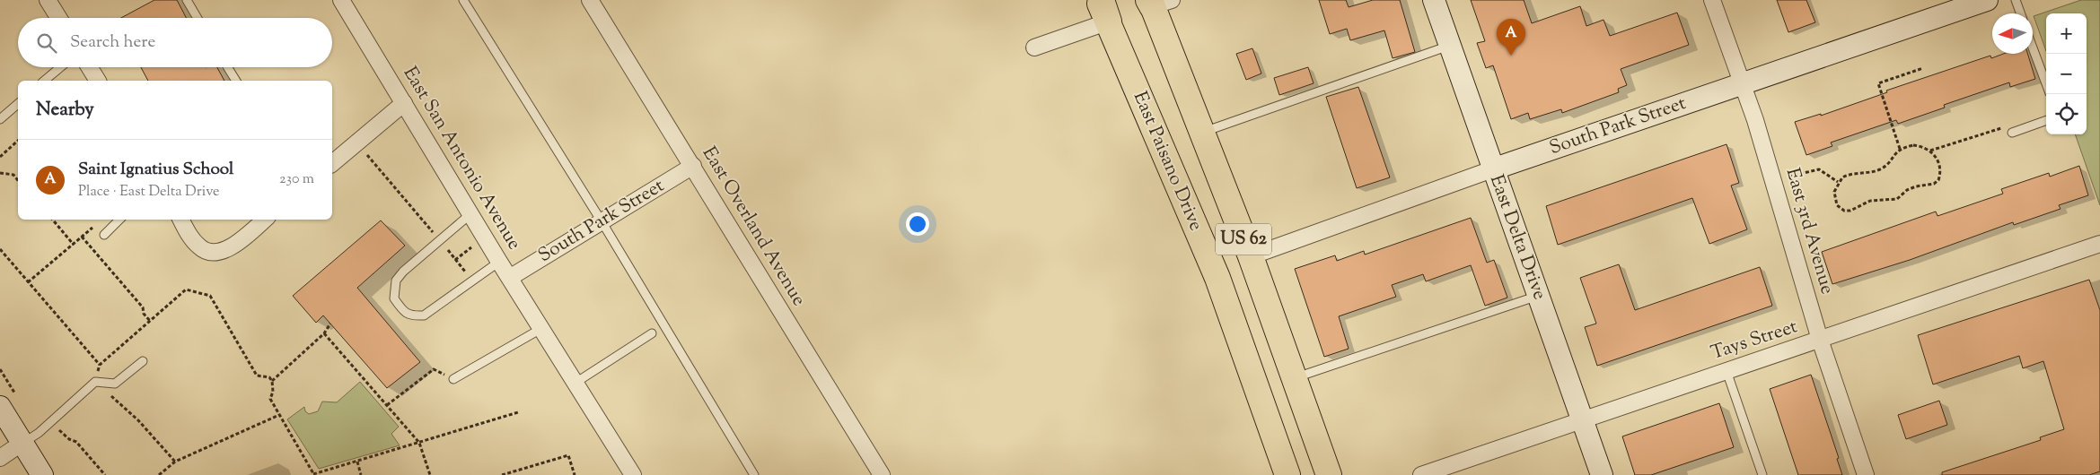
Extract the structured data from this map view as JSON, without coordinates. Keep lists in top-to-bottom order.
{
  "streets": {
    "main road": ["East Paisano Drive", "US 62"],
    "street": [
      "South Park Street",
      "East San Antonio Avenue",
      "East Overland Avenue",
      "East 3rd Avenue",
      "East Delta Drive",
      "Tays Street"
    ]
  },
  "crossings": [
    ["South Park Street", "East San Antonio Avenue"],
    ["South Park Street", "East Overland Avenue"],
    ["South Park Street", "East 3rd Avenue"],
    ["South Park Street", "East Delta Drive"],
    ["South Park Street", "US 62"],
    ["East 3rd Avenue", "Tays Street"],
    ["East Delta Drive", "Tays Street"]
  ],
  "north": "left",
  "page": {
    "map_buttons": ["+", "−"],
    "search": "Search here",
    "pins": "A",
    "heading": "Nearby",
    "list": [
      {
        "mark": "A",
        "name": "Saint Ignatius School",
        "note": "Place · East Delta Drive",
        "value": "230 m"
      }
    ]
  }
}
